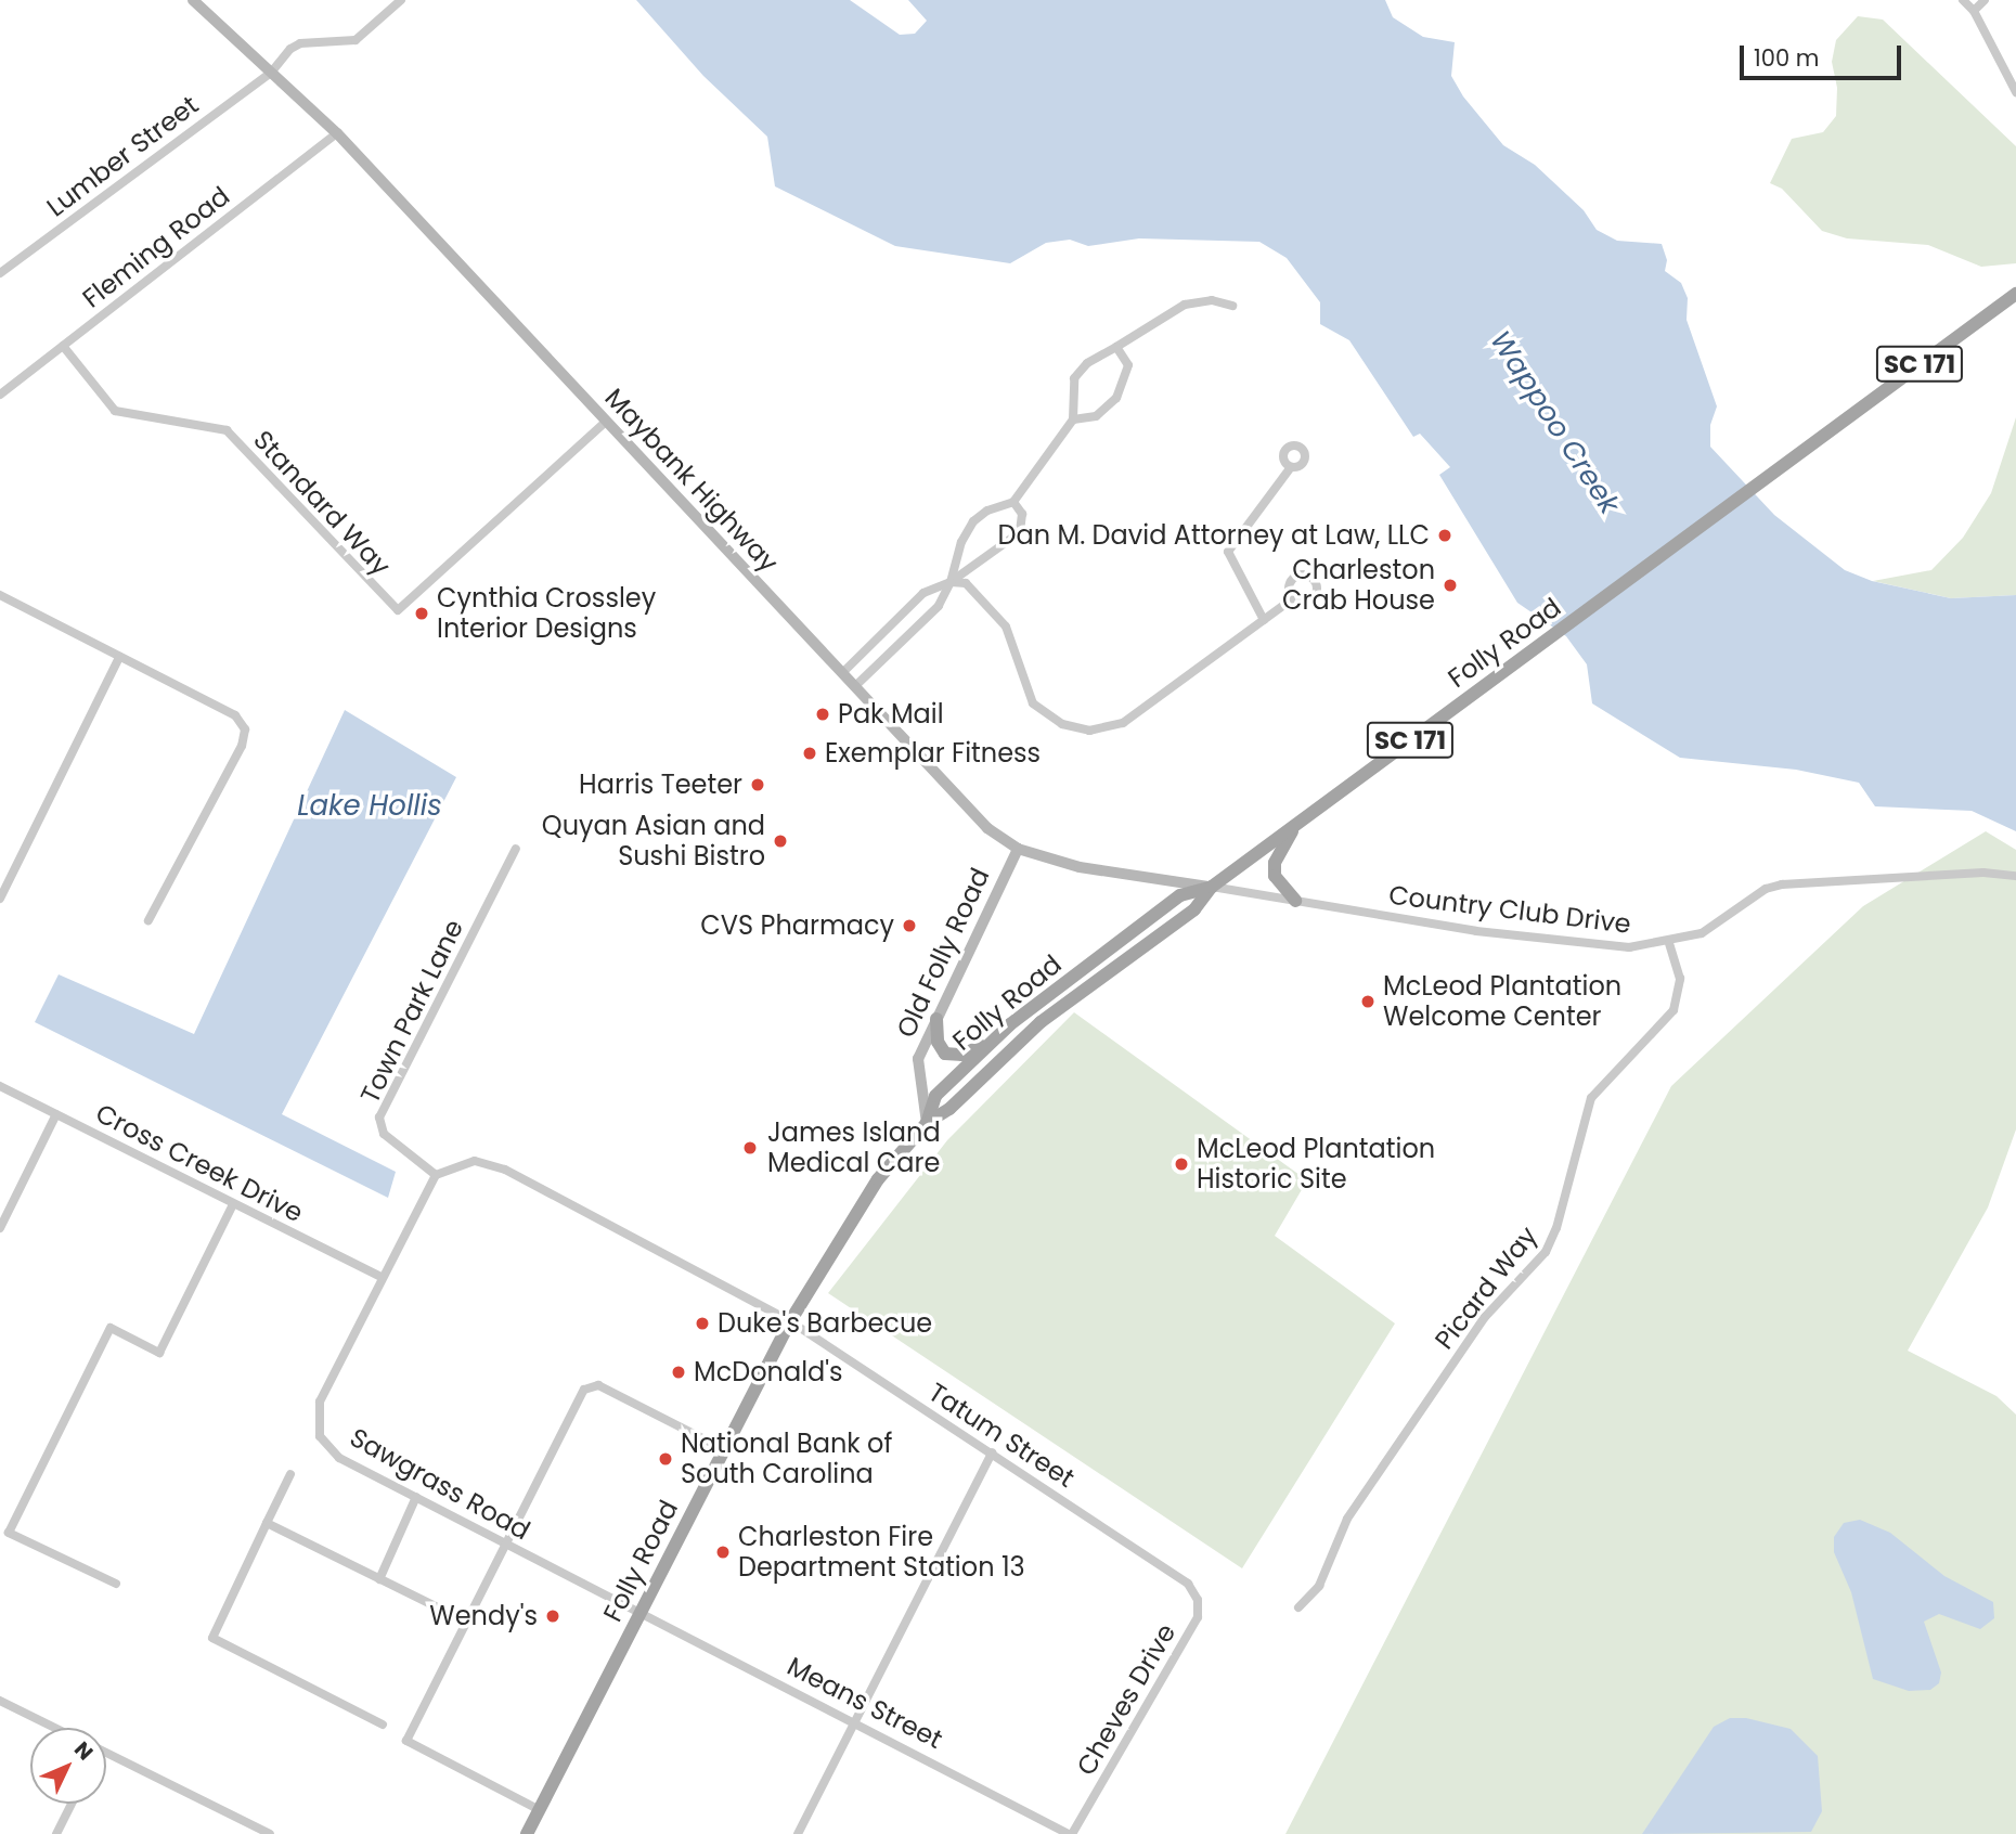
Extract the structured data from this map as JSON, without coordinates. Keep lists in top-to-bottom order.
{
  "streets": {
    "main road": [
      "SC 171",
      "Maybank Highway",
      "Folly Road",
      "Old Folly Road"
    ],
    "street": [
      "Lumber Street",
      "Fleming Road",
      "Standard Way",
      "Country Club Drive",
      "Town Park Lane",
      "Cross Creek Drive",
      "Picard Way",
      "Tatum Street",
      "Sawgrass Road",
      "Cheves Drive",
      "Means Street"
    ]
  },
  "crossings": [
    ["Lumber Street", "Maybank Highway"],
    ["Fleming Road", "Maybank Highway"],
    ["Fleming Road", "Standard Way"],
    ["Maybank Highway", "Standard Way"],
    ["Maybank Highway", "Folly Road"],
    ["Maybank Highway", "Country Club Drive"],
    ["Maybank Highway", "Old Folly Road"],
    ["Folly Road", "Country Club Drive"],
    ["Folly Road", "Old Folly Road"],
    ["Folly Road", "Tatum Street"],
    ["Folly Road", "Sawgrass Road"],
    ["Folly Road", "Means Street"],
    ["Country Club Drive", "Picard Way"],
    ["Town Park Lane", "Sawgrass Road"],
    ["Cross Creek Drive", "Sawgrass Road"],
    ["Tatum Street", "Cheves Drive"],
    ["Sawgrass Road", "Means Street"],
    ["Cheves Drive", "Means Street"]
  ],
  "water": ["Wappoo Creek", "Lake Hollis"],
  "places": [
    "Dan M. David Attorney at Law, LLC",
    "Charleston Crab House",
    "Cynthia Crossley Interior Designs",
    "Pak Mail",
    "Exemplar Fitness",
    "Harris Teeter",
    "Quyan Asian and Sushi Bistro",
    "CVS Pharmacy",
    "McLeod Plantation Welcome Center",
    "James Island Medical Care",
    "McLeod Plantation Historic Site",
    "Duke's Barbecue",
    "McDonald's",
    "National Bank of South Carolina",
    "Charleston Fire Department Station 13",
    "Wendy's"
  ],
  "scale_bar": "100 m",
  "north": "top right"
}
